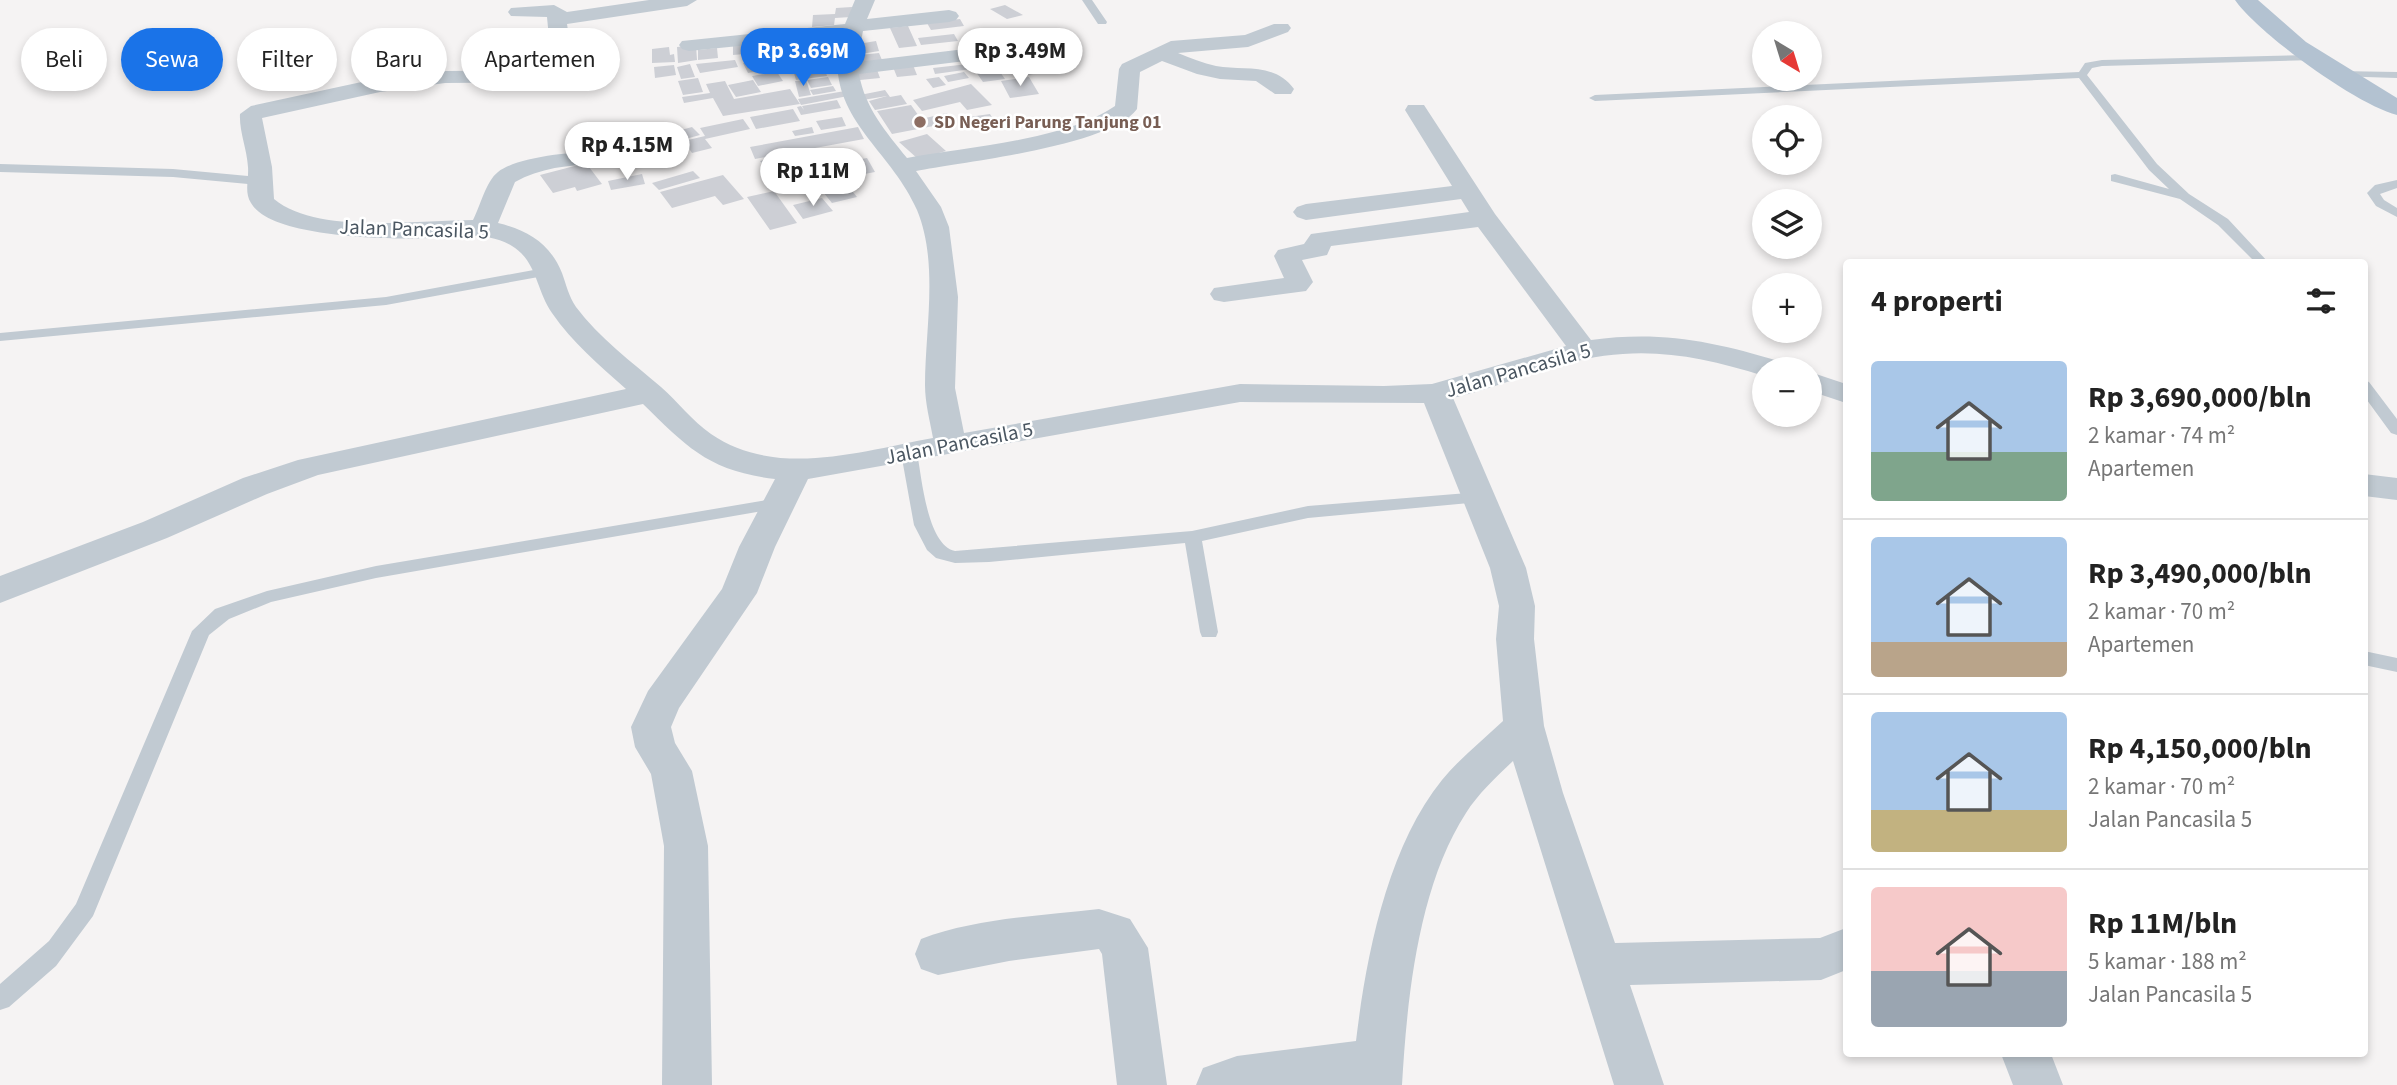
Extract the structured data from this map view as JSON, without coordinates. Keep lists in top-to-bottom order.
{
  "streets": {
    "street": ["Jalan Pancasila 5"]
  },
  "places": ["SD Negeri Parung Tanjung 01"],
  "north": "bottom right",
  "page": {
    "map_buttons": ["+", "−"],
    "price": [
      "Rp 3.69M",
      "Rp 3.49M",
      "Rp 4.15M",
      "Rp 11M"
    ],
    "chip": [
      "Beli",
      "Sewa",
      "Filter",
      "Baru",
      "Apartemen"
    ],
    "heading": "4 properti",
    "list": [
      {
        "name": "Rp 3,690,000/bln",
        "note": "2 kamar · 74 m² · Apartemen"
      },
      {
        "name": "Rp 3,490,000/bln",
        "note": "2 kamar · 70 m² · Apartemen"
      },
      {
        "name": "Rp 4,150,000/bln",
        "note": "2 kamar · 70 m² · Jalan Pancasila 5"
      },
      {
        "name": "Rp 11M/bln",
        "note": "5 kamar · 188 m² · Jalan Pancasila 5"
      }
    ]
  }
}
